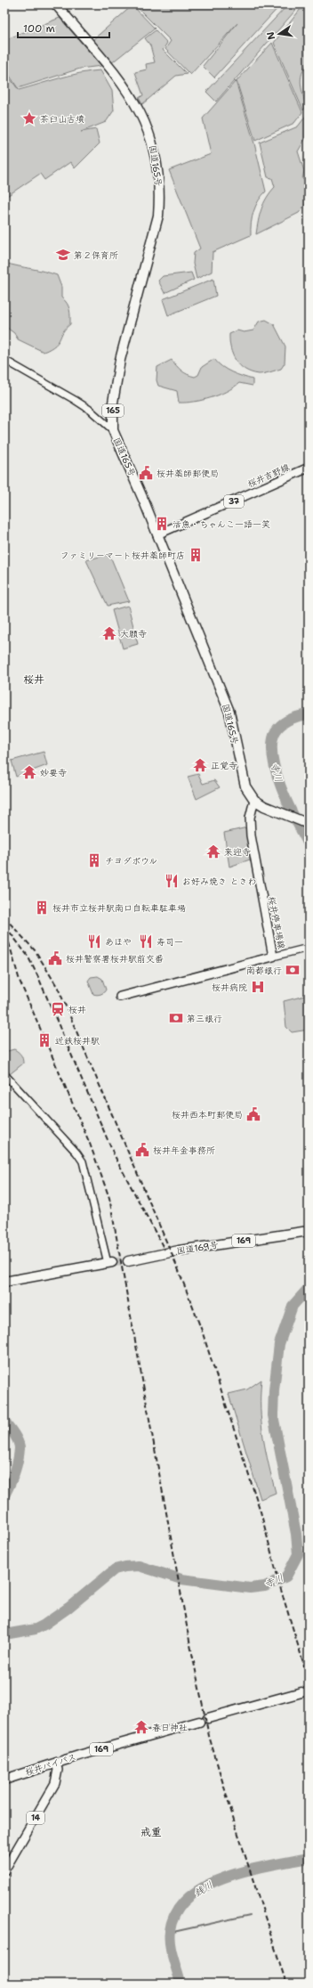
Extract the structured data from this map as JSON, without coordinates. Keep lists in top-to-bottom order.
{
  "streets": {
    "highway": [
      "国道165号",
      "165",
      "169",
      "国道169号",
      "桜井バイパス"
    ],
    "main road": [
      "桜井吉野線",
      "37",
      "桜井停車場線",
      "14"
    ]
  },
  "crossings": [
    ["国道165号", "桜井吉野線"],
    ["国道165号", "桜井停車場線"],
    ["桜井バイパス", "14"]
  ],
  "districts": ["桜井", "戒重"],
  "water": ["寺川", "銭川"],
  "places": {
    "place": ["茶臼山古墳"],
    "school or university": ["第２保育所"],
    "public building": [
      "桜井薬師郵便局",
      "桜井警察署桜井駅前交番",
      "桜井西本町郵便局",
      "桜井年金事務所"
    ],
    "building": [
      "活魚・ちゃんこ一語一笑",
      "ファミリーマート桜井薬師町店",
      "チヨダボウル",
      "桜井市立桜井駅南口自転車駐車場",
      "近鉄桜井駅"
    ],
    "temple": [
      "大願寺",
      "正覚寺",
      "妙要寺",
      "来迎寺",
      "春日神社"
    ],
    "restaurant": ["お好み焼き ときわ", "あほや", "寿司一"],
    "bank": ["南都銀行", "第三銀行"],
    "hospital": ["桜井病院"],
    "station": ["桜井"]
  },
  "scale_bar": "100 m",
  "north": "left"
}
